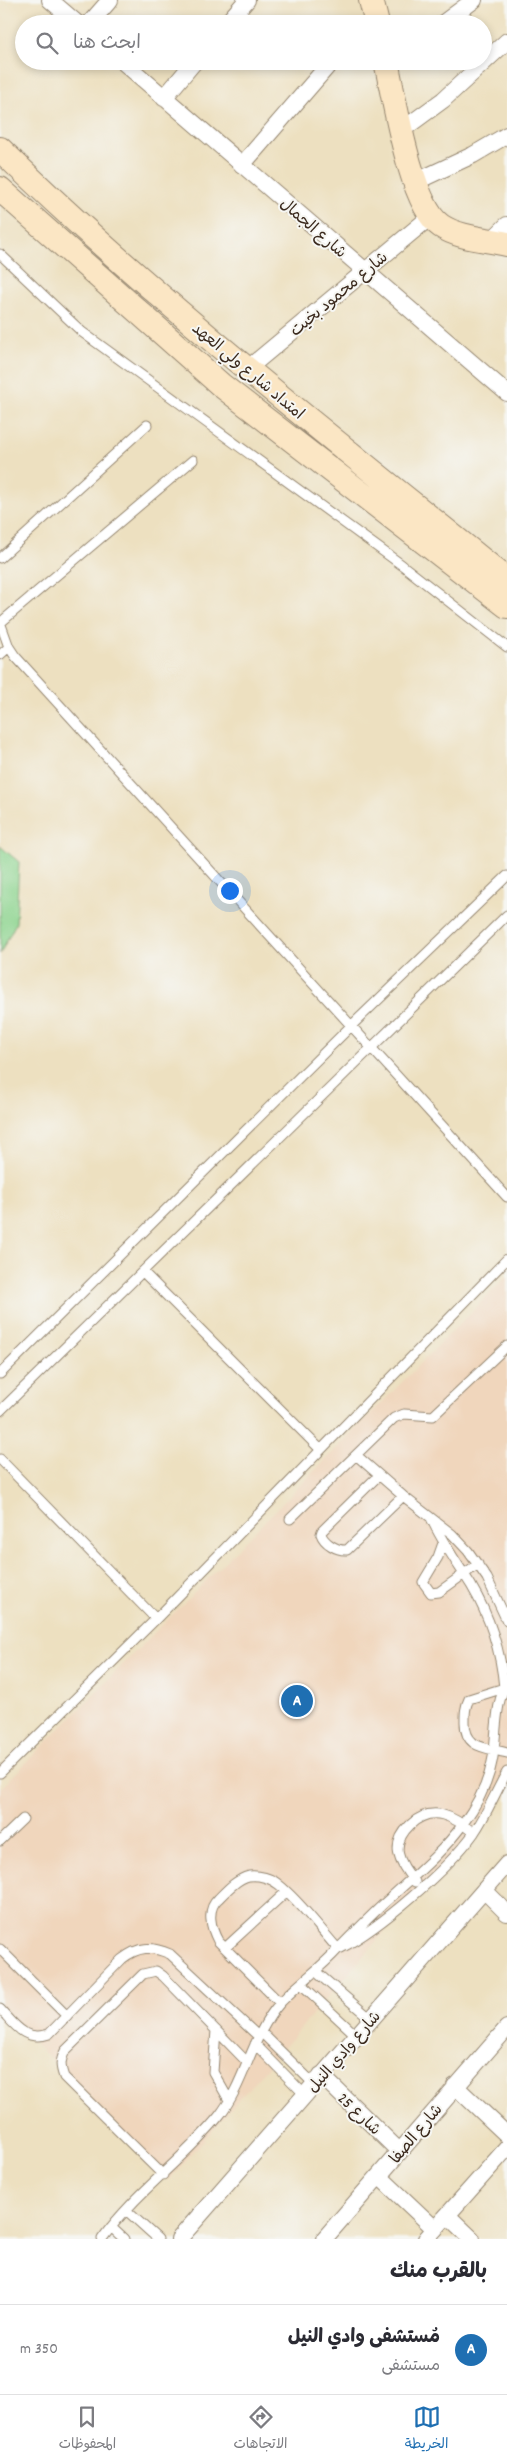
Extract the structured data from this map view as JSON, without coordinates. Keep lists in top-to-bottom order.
{
  "streets": {
    "main road": ["امتداد شارع ولي العهد"],
    "street": [
      "شارع الجمال",
      "شارع محمود بخيت",
      "شارع وادي النيل",
      "شارع 25",
      "شارع الصفا"
    ]
  },
  "crossings": [
    ["شارع الجمال", "شارع محمود بخيت"],
    ["شارع محمود بخيت", "امتداد شارع ولي العهد"],
    ["شارع وادي النيل", "شارع 25"],
    ["شارع 25", "شارع الصفا"]
  ],
  "page": {
    "search": "ابحث هنا",
    "pins": "A",
    "heading": "بالقرب منك",
    "list": [
      {
        "mark": "A",
        "name": "مُستشفى وادي النيل",
        "note": "مستشفى",
        "value": "350 m"
      }
    ],
    "nav": ["الخريطة", "الاتجاهات", "المحفوظات"]
  }
}
